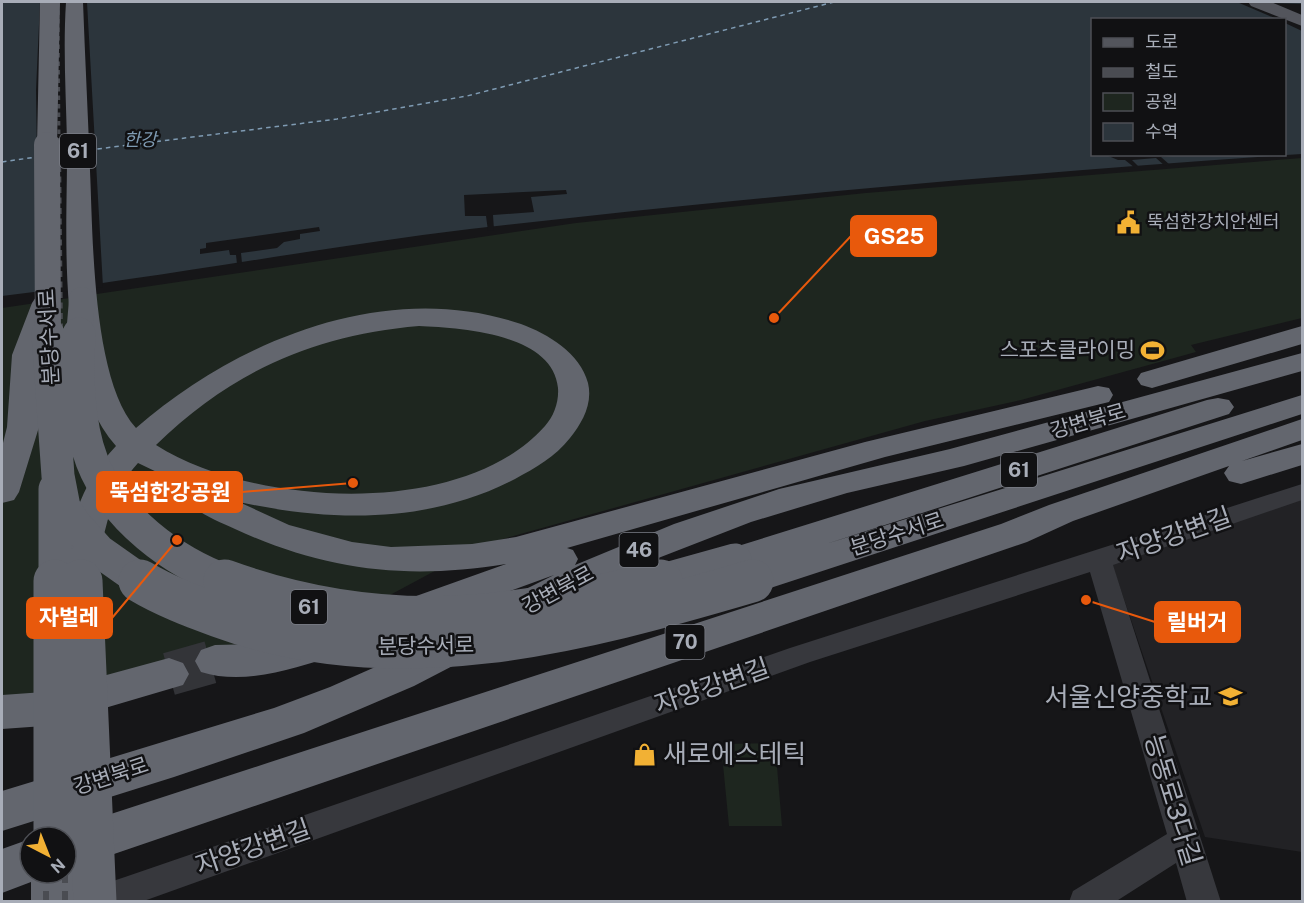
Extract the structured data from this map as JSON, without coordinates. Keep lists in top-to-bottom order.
{
  "streets": {
    "highway": [
      "61",
      "분당수서로",
      "강변북로",
      "46",
      "70"
    ],
    "street": ["자양강변길", "능동로3다길"]
  },
  "crossings": [
    ["자양강변길", "능동로3다길"]
  ],
  "water": ["한강"],
  "places": {
    "public building": ["뚝섬한강치안센터"],
    "other": [
      "GS25",
      "뚝섬한강공원",
      "자벌레",
      "릴버거"
    ],
    "sports": ["스포츠클라이밍"],
    "school or university": ["서울신양중학교"],
    "shop": ["새로에스테틱"]
  },
  "legend": [
    "도로",
    "철도",
    "공원",
    "수역"
  ],
  "north": "bottom right"
}
